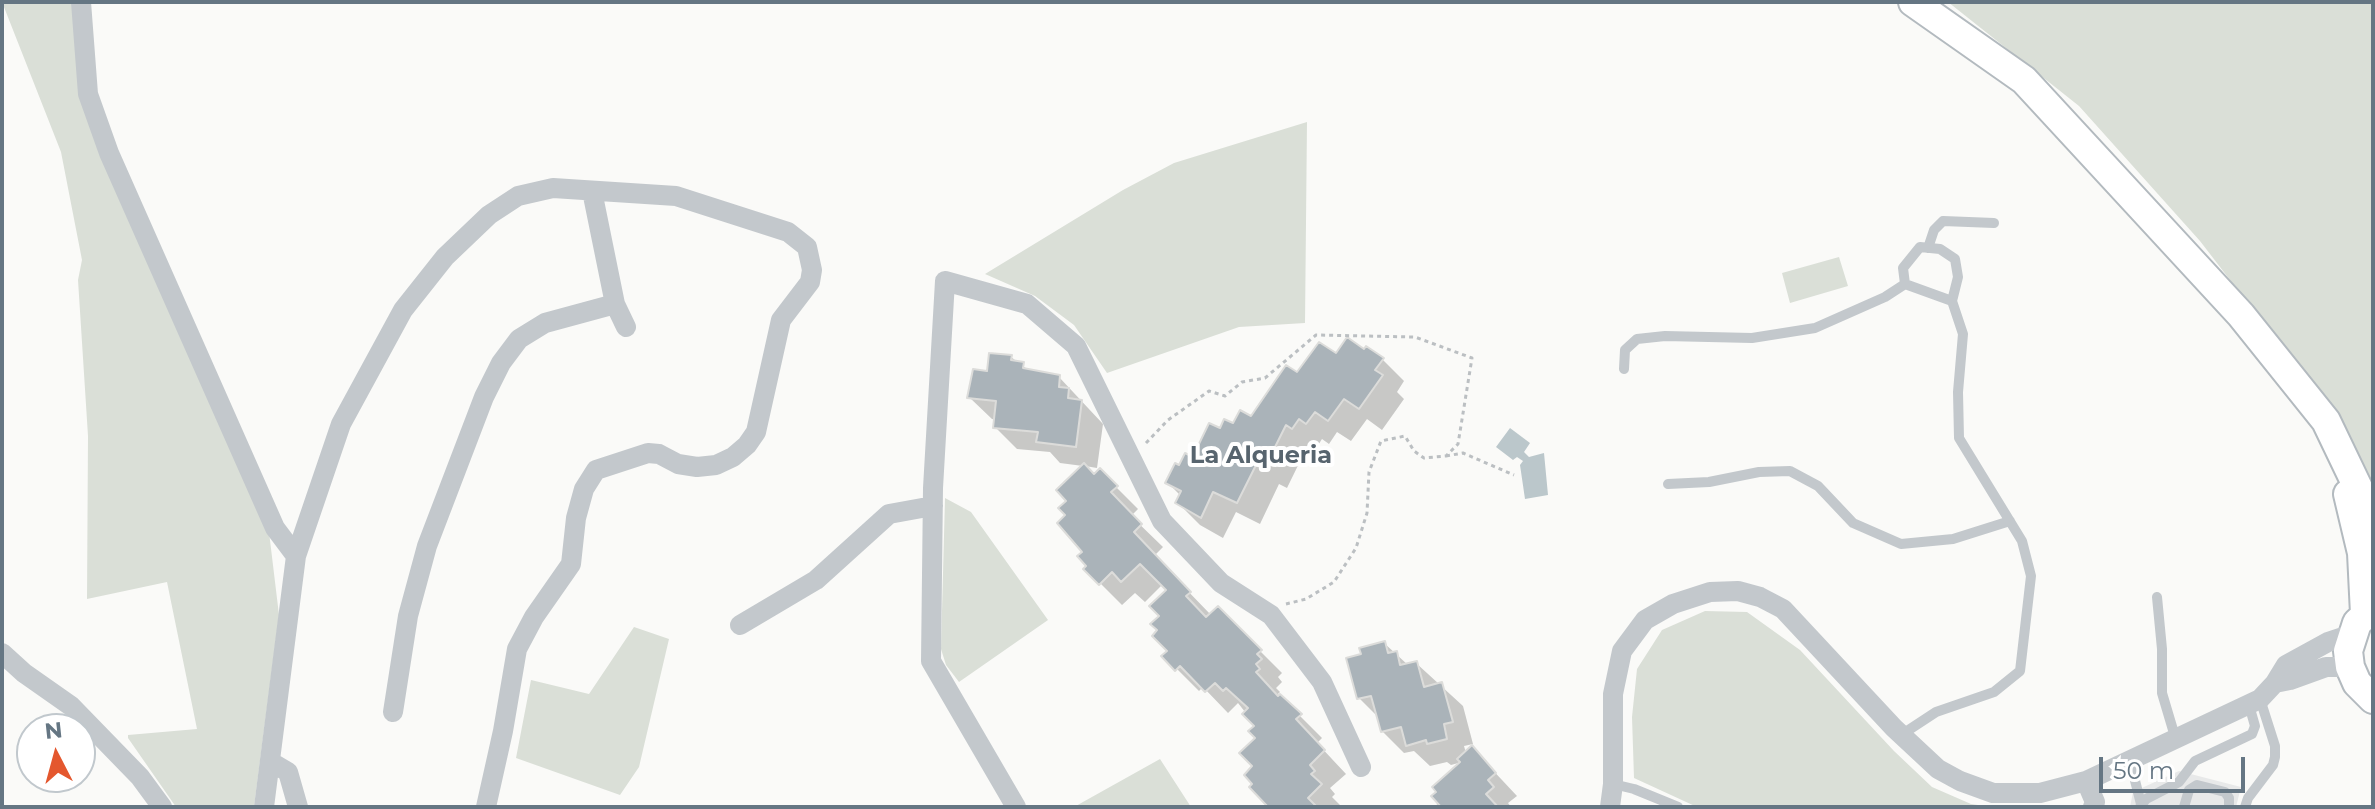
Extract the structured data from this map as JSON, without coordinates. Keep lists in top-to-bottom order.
{
  "districts": ["La Alqueria"],
  "scale_bar": "50 m",
  "north": "top"
}
